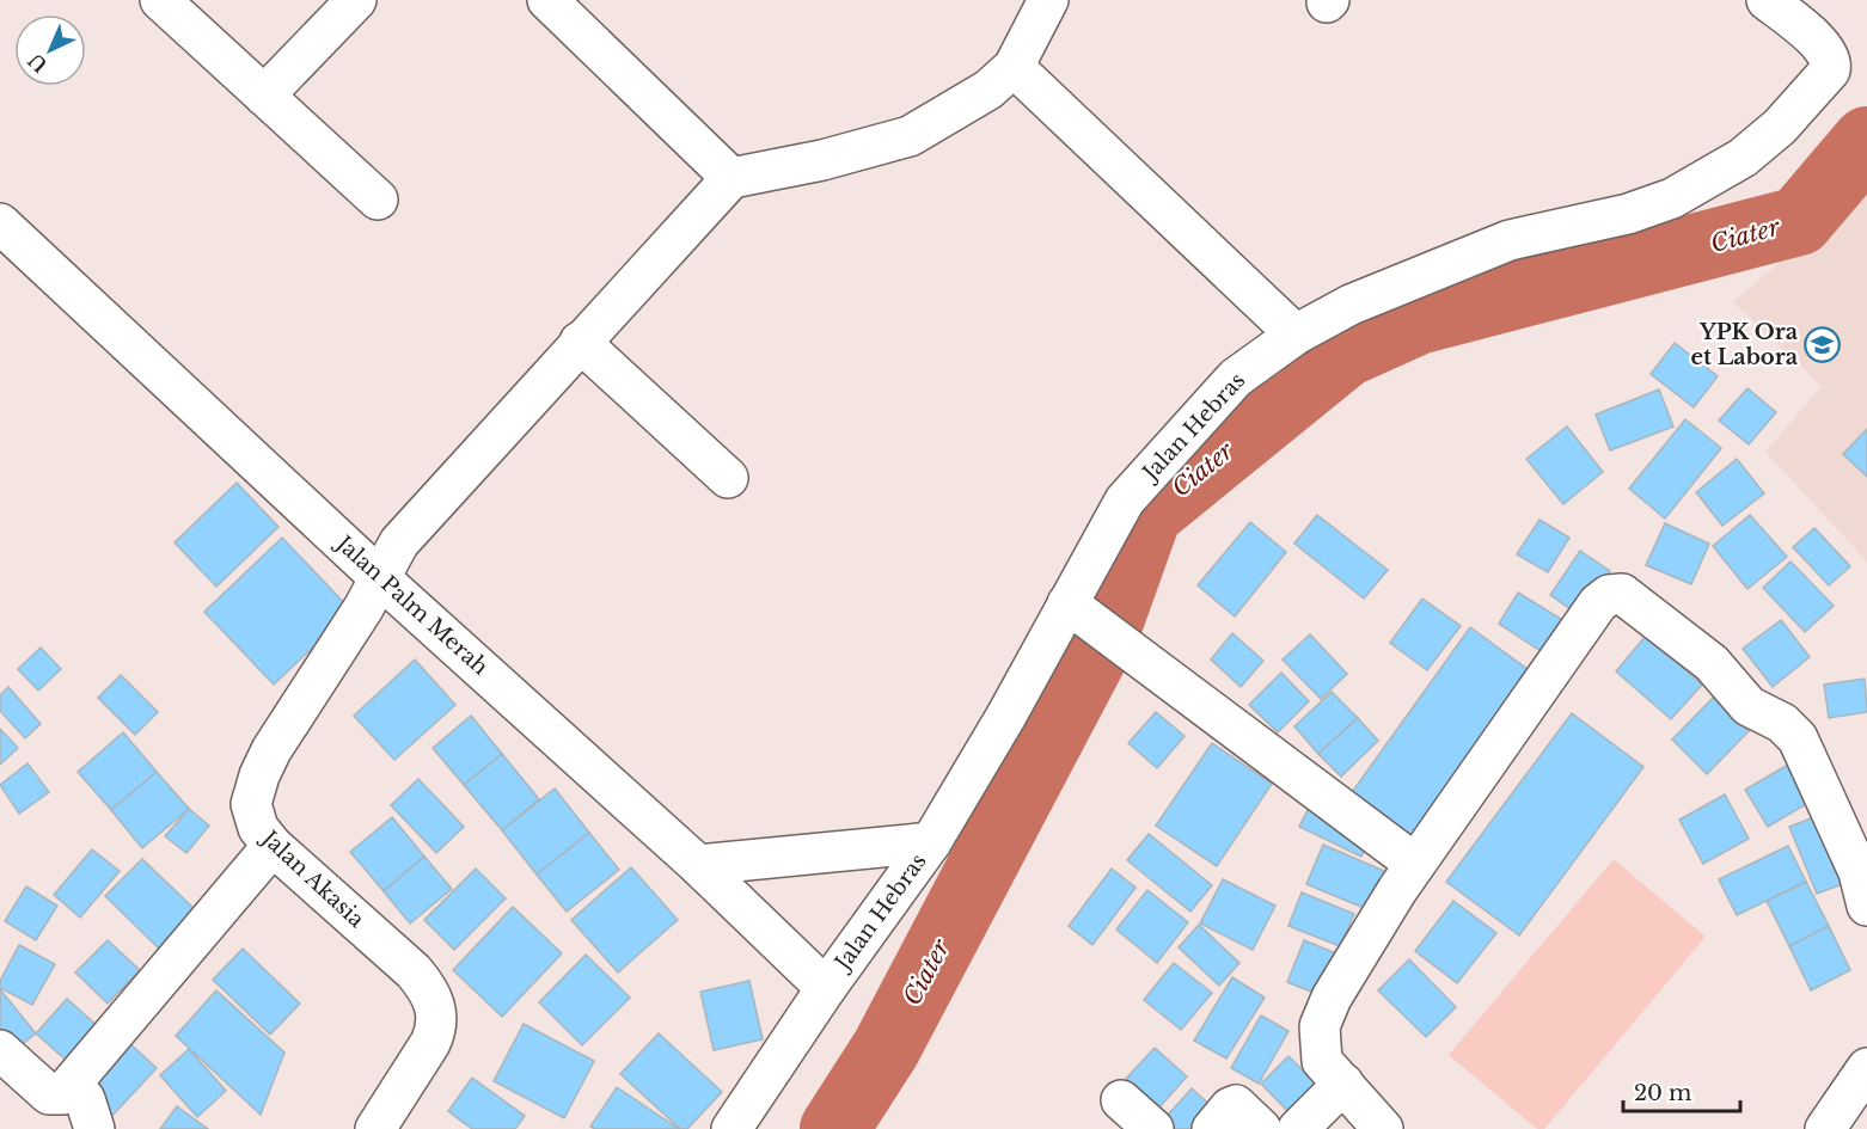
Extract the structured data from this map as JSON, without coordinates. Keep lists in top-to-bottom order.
{
  "streets": {
    "street": ["Jalan Hebras", "Jalan Palm Merah", "Jalan Akasia"]
  },
  "crossings": [
    ["Jalan Hebras", "Jalan Palm Merah"],
    ["Jalan Palm Merah", "Jalan Akasia"]
  ],
  "water": ["Ciater"],
  "places": {
    "school or university": ["YPK Ora et Labora"]
  },
  "scale_bar": "20 m",
  "north": "bottom left"
}
